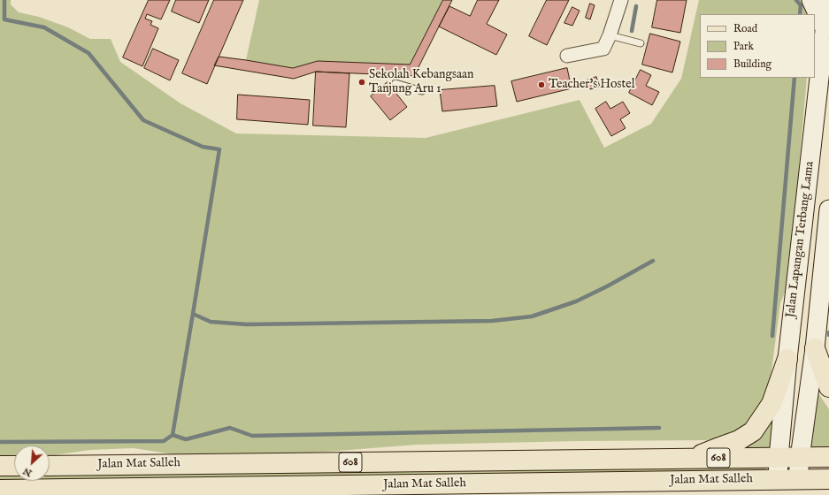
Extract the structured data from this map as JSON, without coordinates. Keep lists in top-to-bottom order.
{
  "streets": {
    "main road": ["Jalan Lapangan Terbang Lama", "608", "Jalan Mat Salleh"]
  },
  "crossings": [
    ["Jalan Lapangan Terbang Lama", "Jalan Mat Salleh"]
  ],
  "places": ["Sekolah Kebangsaan Tanjung Aru 1", "Teacher's Hostel"],
  "legend": ["Road", "Park", "Building"],
  "north": "bottom left"
}
